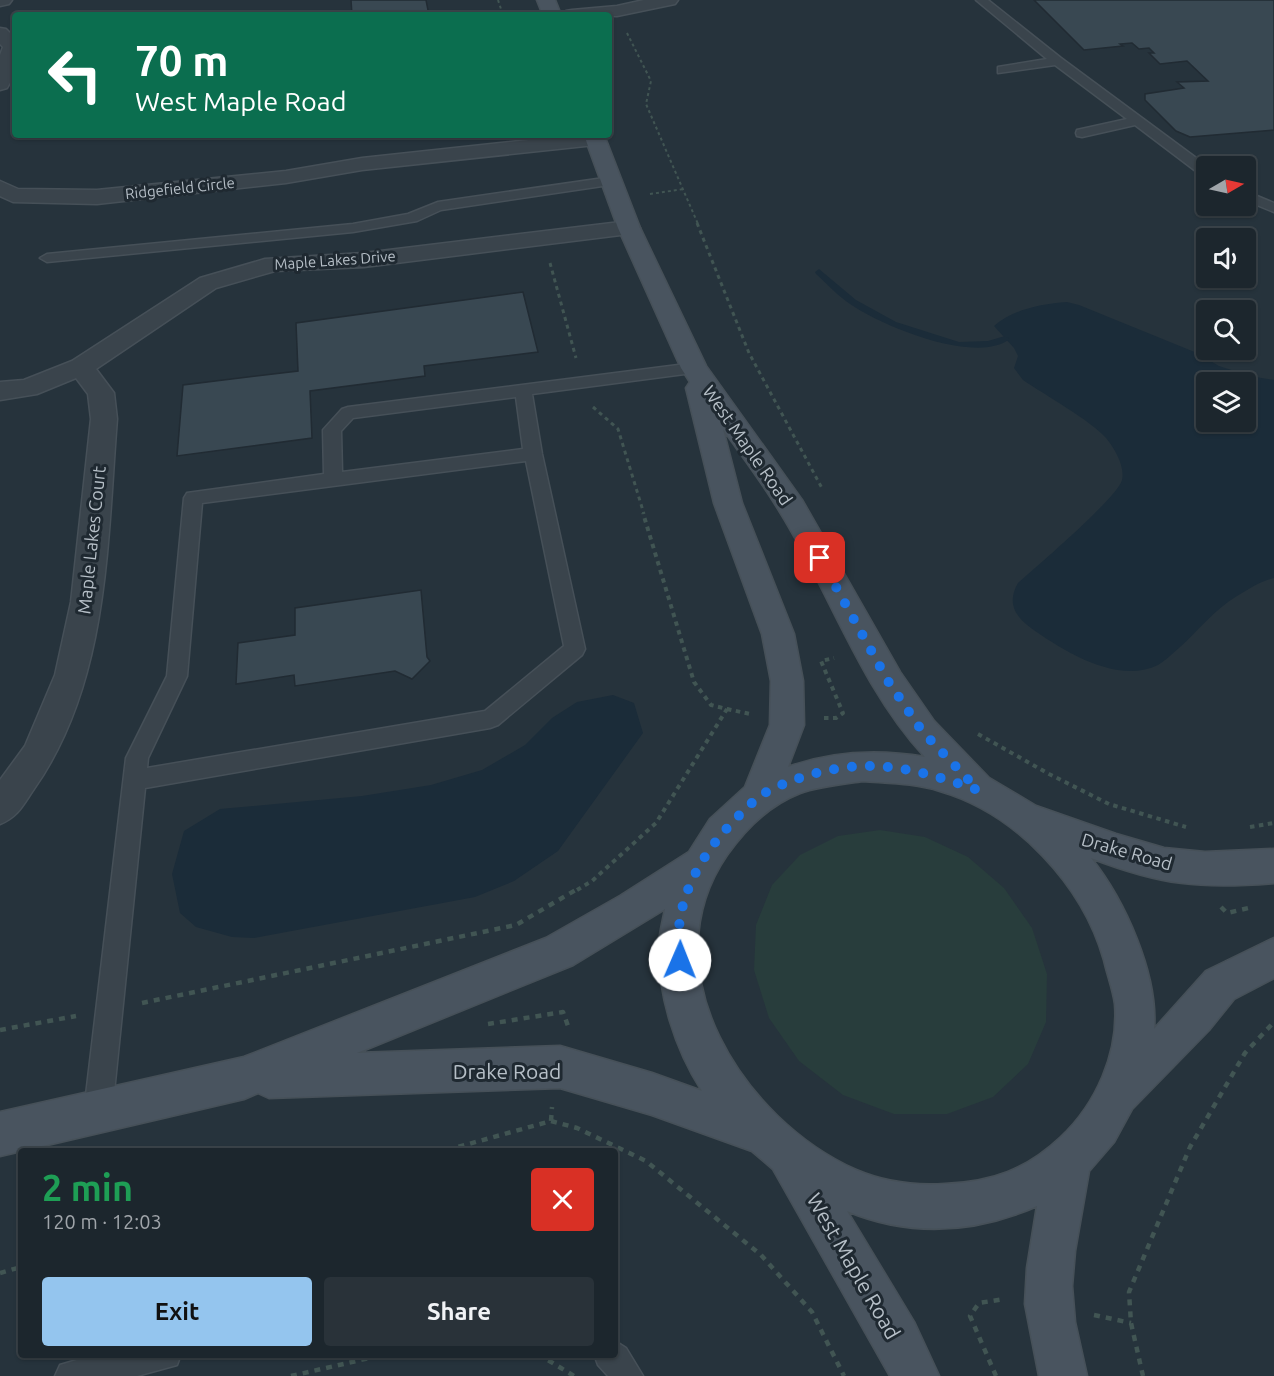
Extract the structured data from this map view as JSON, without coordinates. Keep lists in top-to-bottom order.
{
  "streets": {
    "main road": ["West Maple Road", "Drake Road"],
    "street": ["Ridgefield Circle", "Maple Lakes Drive", "Maple Lakes Court"]
  },
  "crossings": [
    ["Maple Lakes Drive", "West Maple Road"],
    ["Maple Lakes Drive", "Maple Lakes Court"],
    ["West Maple Road", "Drake Road"]
  ],
  "north": "right",
  "page": {
    "turn": ["70 m", "West Maple Road"],
    "heading": ["2 min", "120 m · 12:03"],
    "buttons": ["Exit", "Share"]
  }
}
